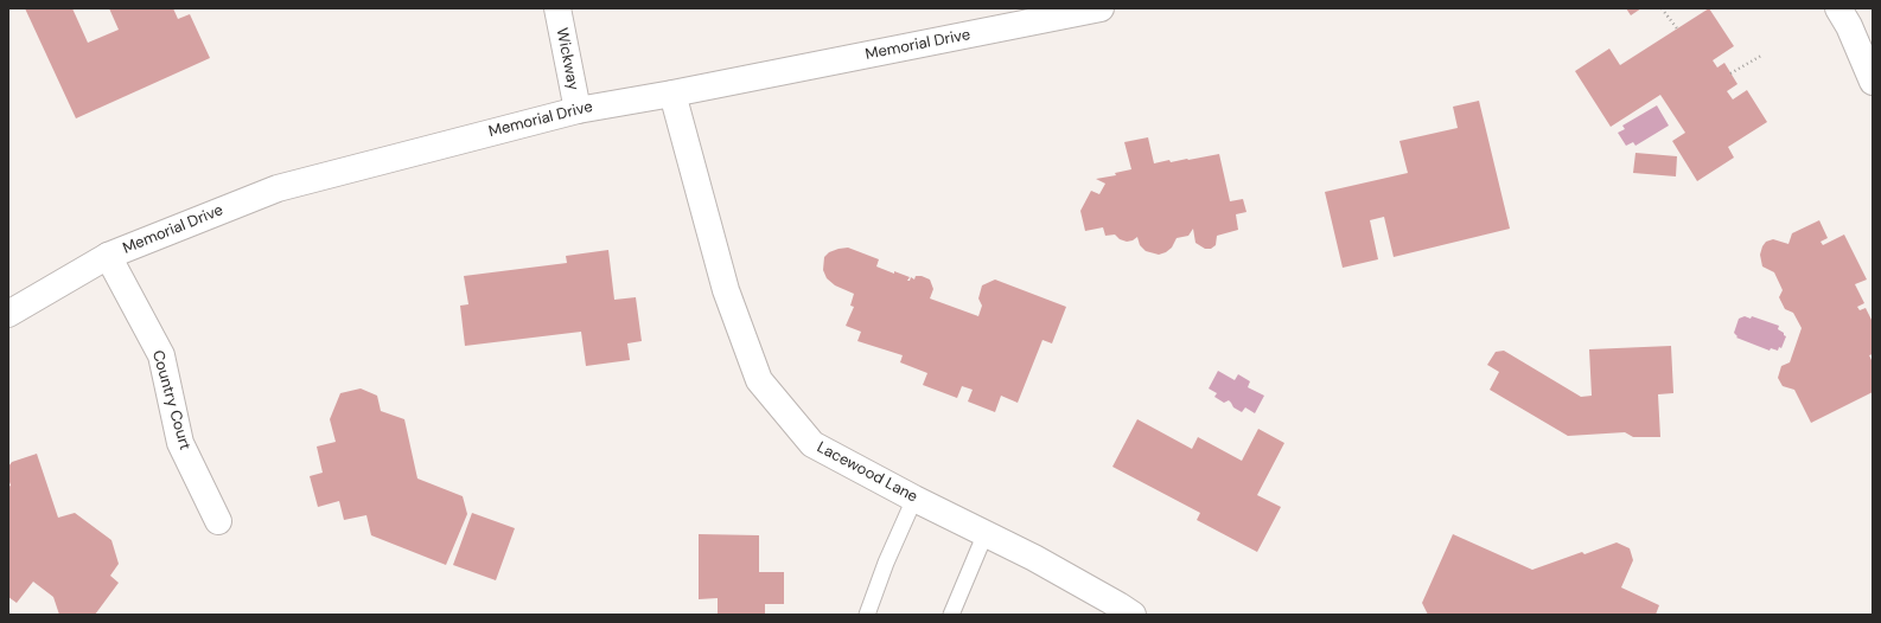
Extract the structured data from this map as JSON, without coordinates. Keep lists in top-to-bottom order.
{
  "streets": {
    "street": [
      "Memorial Drive",
      "Wickway",
      "Country Court",
      "Lacewood Lane"
    ]
  },
  "crossings": [
    ["Memorial Drive", "Wickway"],
    ["Memorial Drive", "Country Court"],
    ["Memorial Drive", "Lacewood Lane"]
  ]
}
